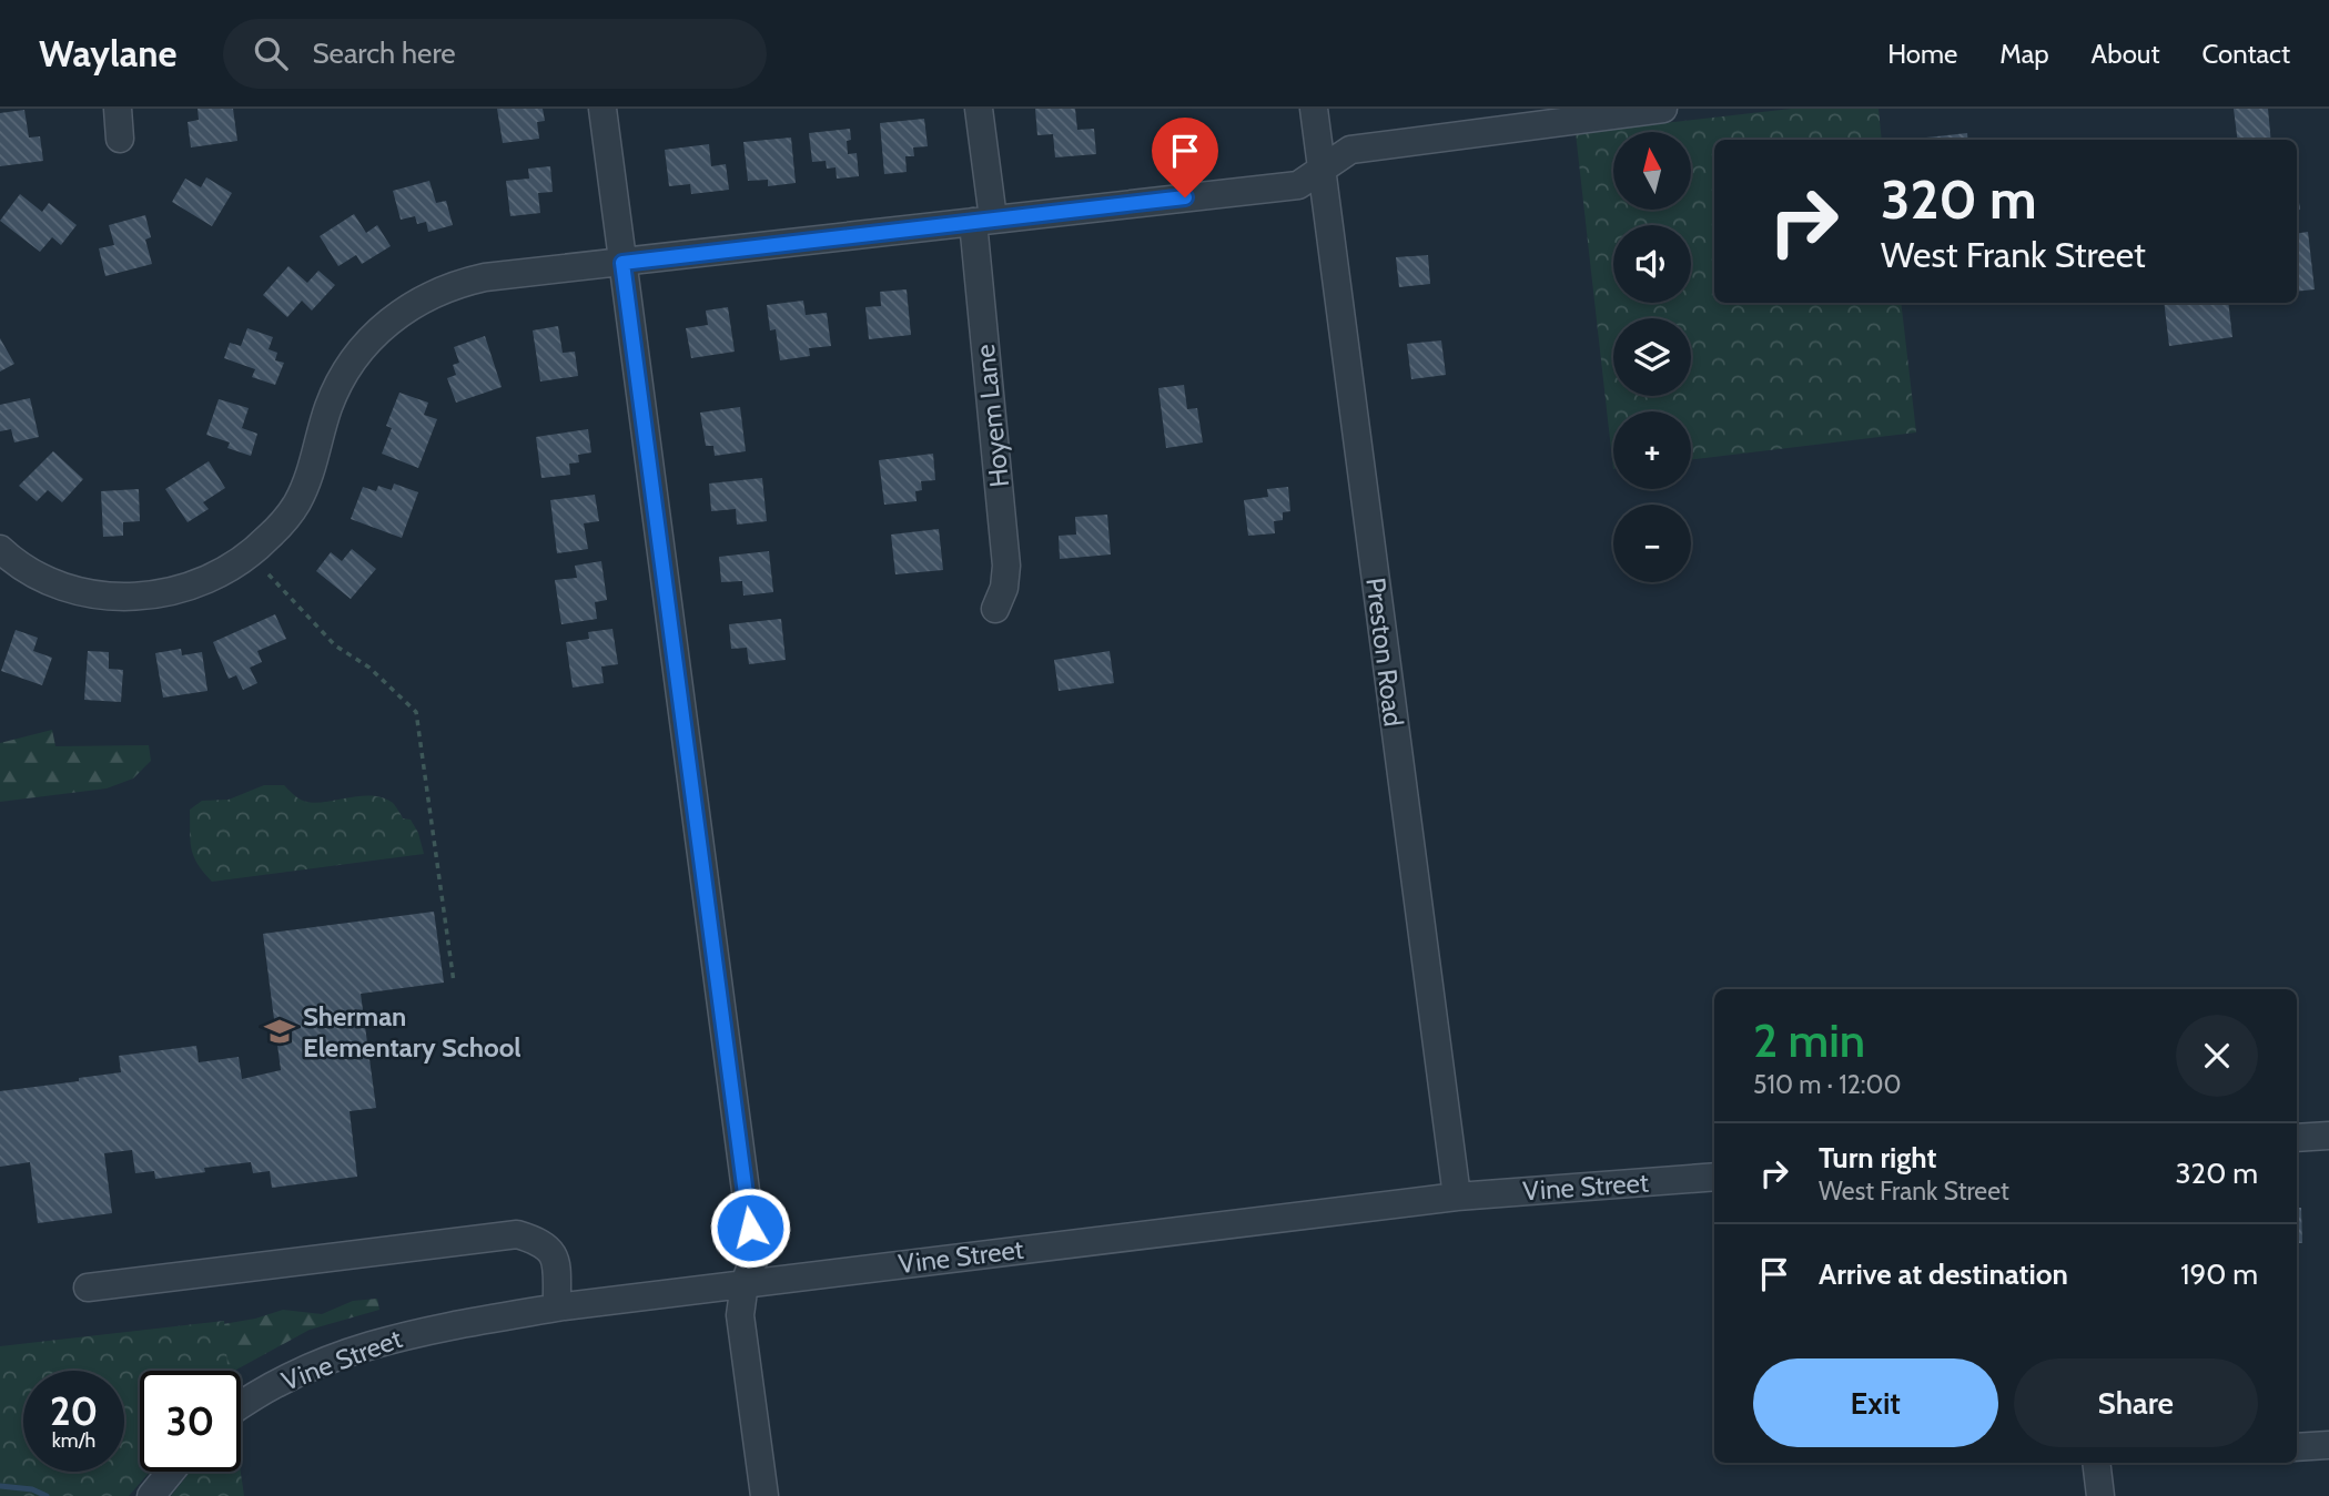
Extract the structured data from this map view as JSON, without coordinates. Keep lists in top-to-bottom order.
{
  "streets": {
    "street": ["Hoyem Lane", "Preston Road", "Vine Street"]
  },
  "crossings": [
    ["Preston Road", "Vine Street"]
  ],
  "places": {
    "school or university": ["Sherman Elementary School"]
  },
  "north": "top",
  "page": {
    "header": "Waylane",
    "search": "Search here",
    "nav": [
      "Home",
      "Map",
      "About",
      "Contact"
    ],
    "map_buttons": ["+", "−"],
    "turn": ["320 m", "West Frank Street"],
    "heading": ["2 min", "510 m · 12:00"],
    "list": [
      {
        "name": "Turn right",
        "note": "West Frank Street",
        "value": "320 m"
      },
      {
        "name": "Arrive at destination",
        "value": "190 m"
      }
    ],
    "buttons": ["Exit", "Share"],
    "speed": "20 km/h",
    "limit": "30"
  }
}
